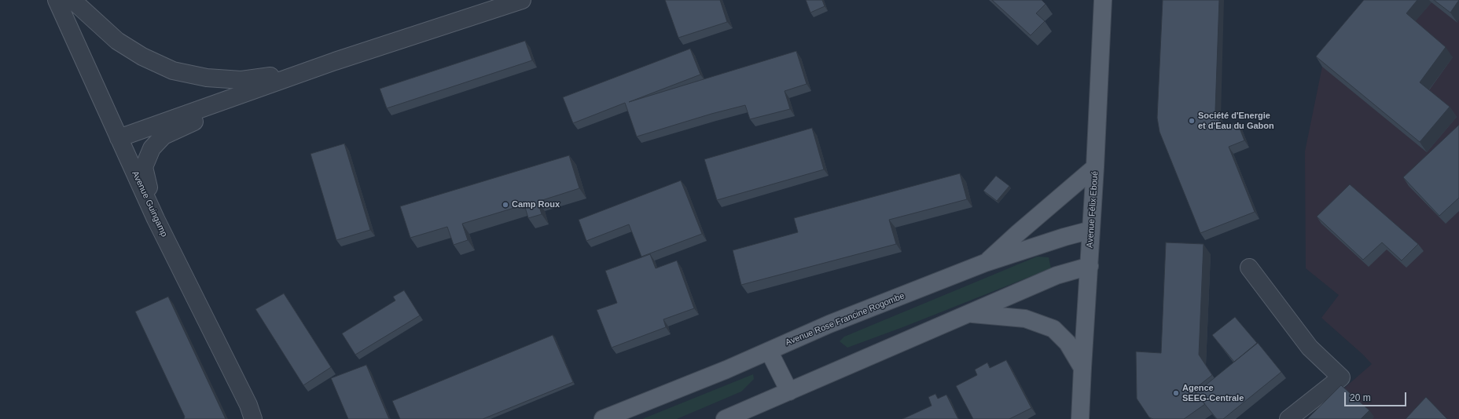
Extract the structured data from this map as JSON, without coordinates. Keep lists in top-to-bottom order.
{
  "streets": {
    "main road": ["Avenue Félix Eboué", "Avenue Rose Francine Rogombe"],
    "street": ["Avenue Guingamp"]
  },
  "crossings": [
    ["Avenue Félix Eboué", "Avenue Rose Francine Rogombe"]
  ],
  "places": ["Société d'Energie et d'Eau du Gabon", "Camp Roux", "Agence SEEG-Centrale"],
  "scale_bar": "20 m"
}
